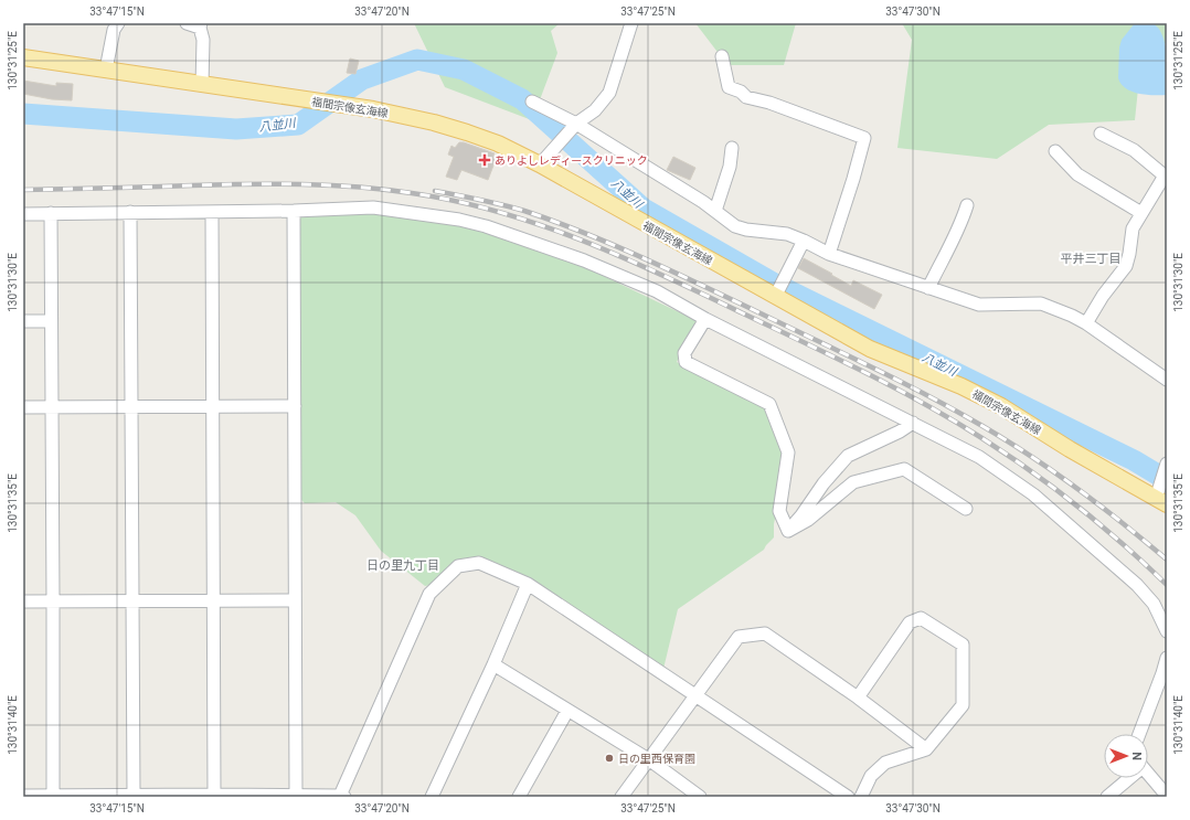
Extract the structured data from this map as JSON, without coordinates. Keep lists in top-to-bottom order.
{
  "streets": {
    "main road": ["福間宗像玄海線"]
  },
  "districts": ["平井三丁目", "日の里九丁目"],
  "water": ["八並川"],
  "places": {
    "health": ["ありよしレディースクリニック"],
    "other": ["日の里西保育園"]
  },
  "north": "right",
  "coordinates": [
    "33°47'15\"N",
    "33°47'20\"N",
    "33°47'25\"N",
    "33°47'30\"N",
    "130°31'25\"E",
    "130°31'30\"E",
    "130°31'35\"E",
    "130°31'40\"E"
  ]
}
